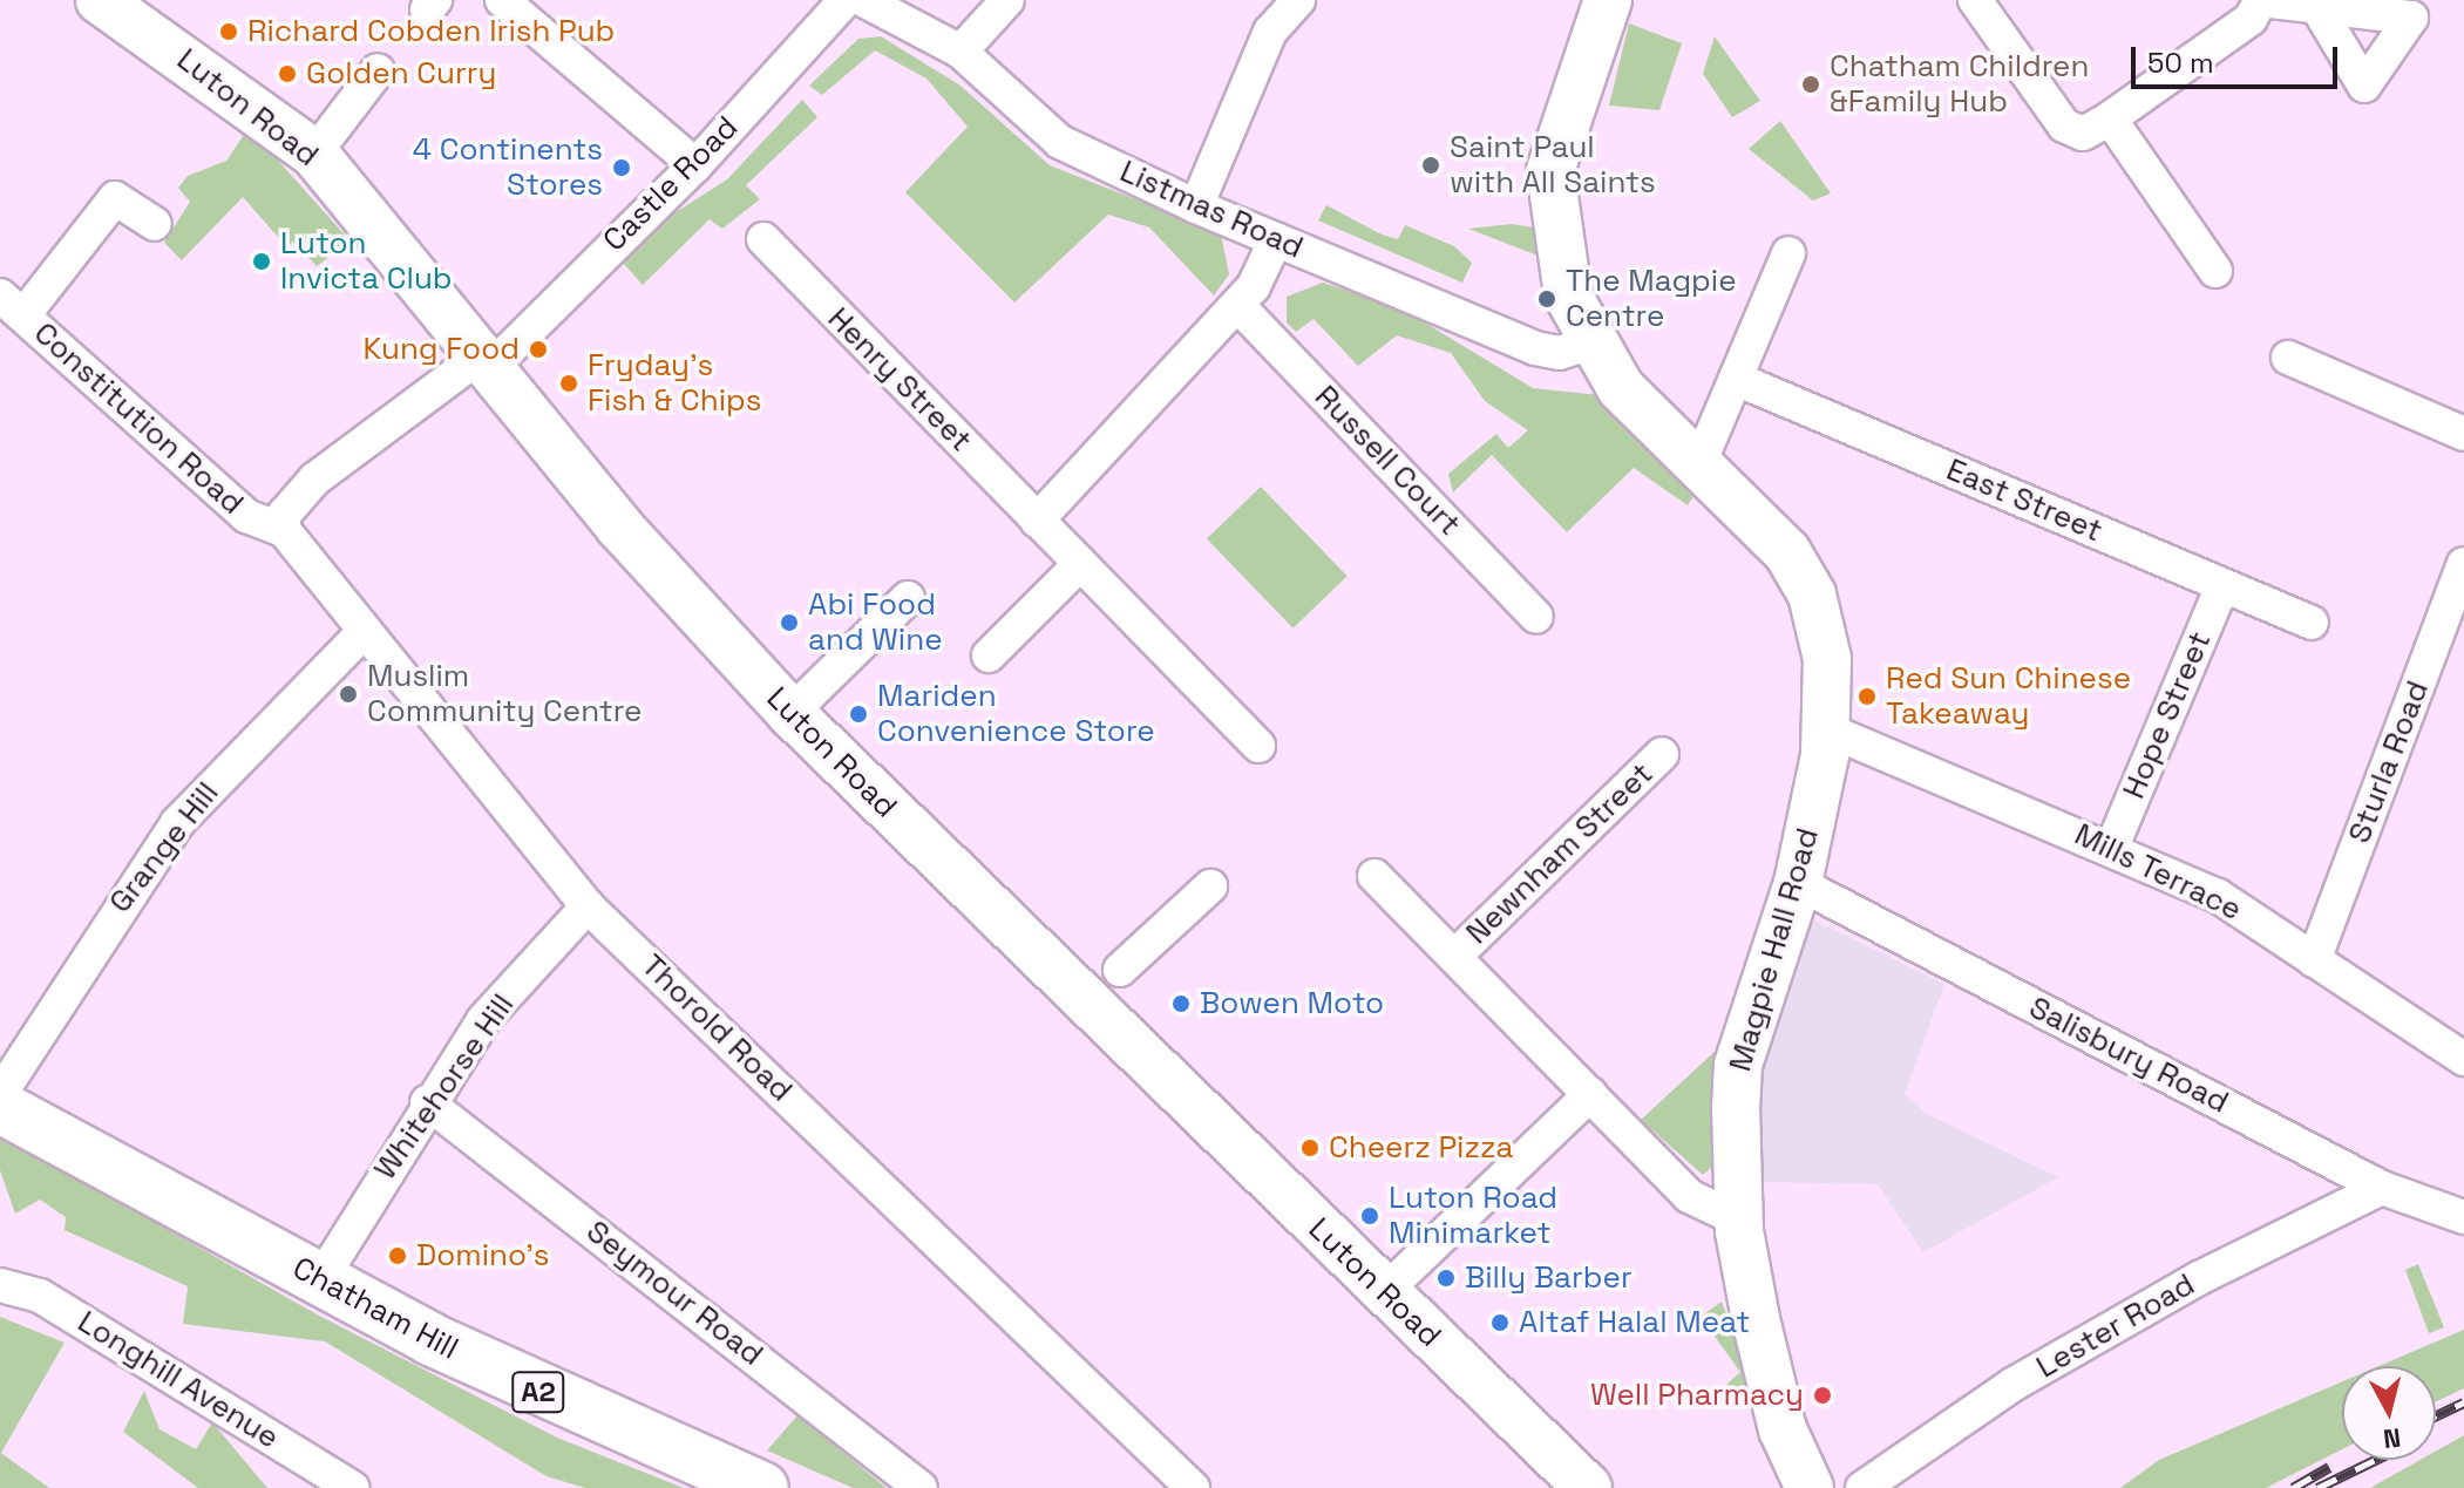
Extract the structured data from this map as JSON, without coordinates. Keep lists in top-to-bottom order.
{
  "streets": {
    "main road": ["Chatham Hill", "A2"],
    "street": [
      "Luton Road",
      "Castle Road",
      "Listmas Road",
      "Henry Street",
      "Constitution Road",
      "Russell Court",
      "East Street",
      "Hope Street",
      "Sturla Road",
      "Grange Hill",
      "Newnham Street",
      "Mills Terrace",
      "Magpie Hall Road",
      "Thorold Road",
      "Salisbury Road",
      "Whitehorse Hill",
      "Seymour Road",
      "Lester Road",
      "Longhill Avenue"
    ]
  },
  "crossings": [
    ["Luton Road", "Castle Road"],
    ["Castle Road", "Constitution Road"],
    ["Castle Road", "Thorold Road"],
    ["Listmas Road", "Magpie Hall Road"],
    ["Constitution Road", "Thorold Road"],
    ["East Street", "Hope Street"],
    ["Hope Street", "Mills Terrace"],
    ["Sturla Road", "Mills Terrace"],
    ["Grange Hill", "Thorold Road"],
    ["Newnham Street", "Magpie Hall Road"],
    ["Mills Terrace", "Magpie Hall Road"],
    ["Magpie Hall Road", "Salisbury Road"],
    ["Thorold Road", "Whitehorse Hill"],
    ["Salisbury Road", "Lester Road"],
    ["Whitehorse Hill", "Seymour Road"],
    ["Whitehorse Hill", "Chatham Hill"]
  ],
  "places": [
    "Richard Cobden Irish Pub",
    "Golden Curry",
    "Chatham Children &Family Hub",
    "Saint Paul with All Saints",
    "4 Continents Stores",
    "Luton Invicta Club",
    "The Magpie Centre",
    "Kung Food",
    "Fryday's Fish & Chips",
    "Abi Food and Wine",
    "Muslim Community Centre",
    "Red Sun Chinese Takeaway",
    "Mariden Convenience Store",
    "Bowen Moto",
    "Cheerz Pizza",
    "Luton Road Minimarket",
    "Domino's",
    "Billy Barber",
    "Altaf Halal Meat",
    "Well Pharmacy"
  ],
  "scale_bar": "50 m",
  "north": "bottom"
}
